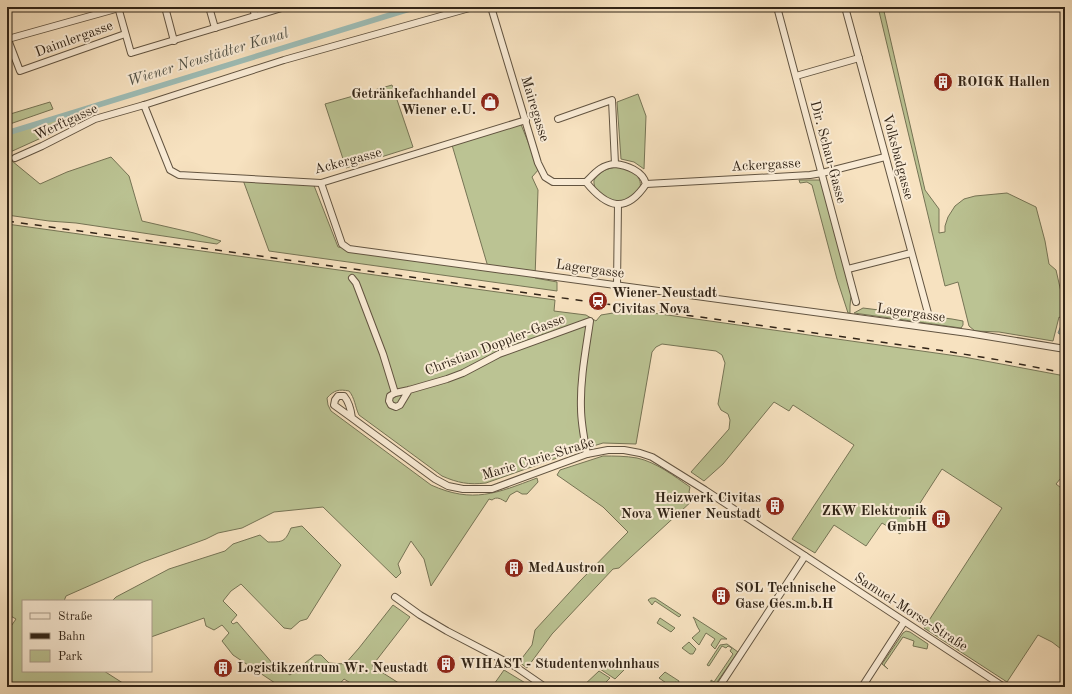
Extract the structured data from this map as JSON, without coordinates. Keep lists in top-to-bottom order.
{
  "streets": {
    "street": [
      "Daimlergasse",
      "Mairegasse",
      "Werftgasse",
      "Dir. Schau-Gasse",
      "Volksbadgasse",
      "Ackergasse",
      "Lagergasse",
      "Christian Doppler-Gasse",
      "Marie Curie-Straße",
      "Samuel-Morse-Straße"
    ]
  },
  "crossings": [
    ["Mairegasse", "Ackergasse"],
    ["Werftgasse", "Ackergasse"],
    ["Dir. Schau-Gasse", "Ackergasse"],
    ["Volksbadgasse", "Ackergasse"],
    ["Ackergasse", "Lagergasse"],
    ["Christian Doppler-Gasse", "Marie Curie-Straße"],
    ["Marie Curie-Straße", "Samuel-Morse-Straße"]
  ],
  "water": ["Wiener Neustädter Kanal"],
  "places": {
    "building": [
      "ROIGK Hallen",
      "Heizwerk Civitas Nova Wiener Neustadt",
      "ZKW Elektronik GmbH",
      "MedAustron",
      "SOL Technische Gase Ges.m.b.H",
      "WIHAST - Studentenwohnhaus",
      "Logistikzentrum Wr. Neustadt"
    ],
    "shop": ["Getränkefachhandel Wiener e.U."],
    "station": ["Wiener Neustadt Civitas Nova"]
  },
  "legend": ["Straße", "Bahn", "Park"]
}
